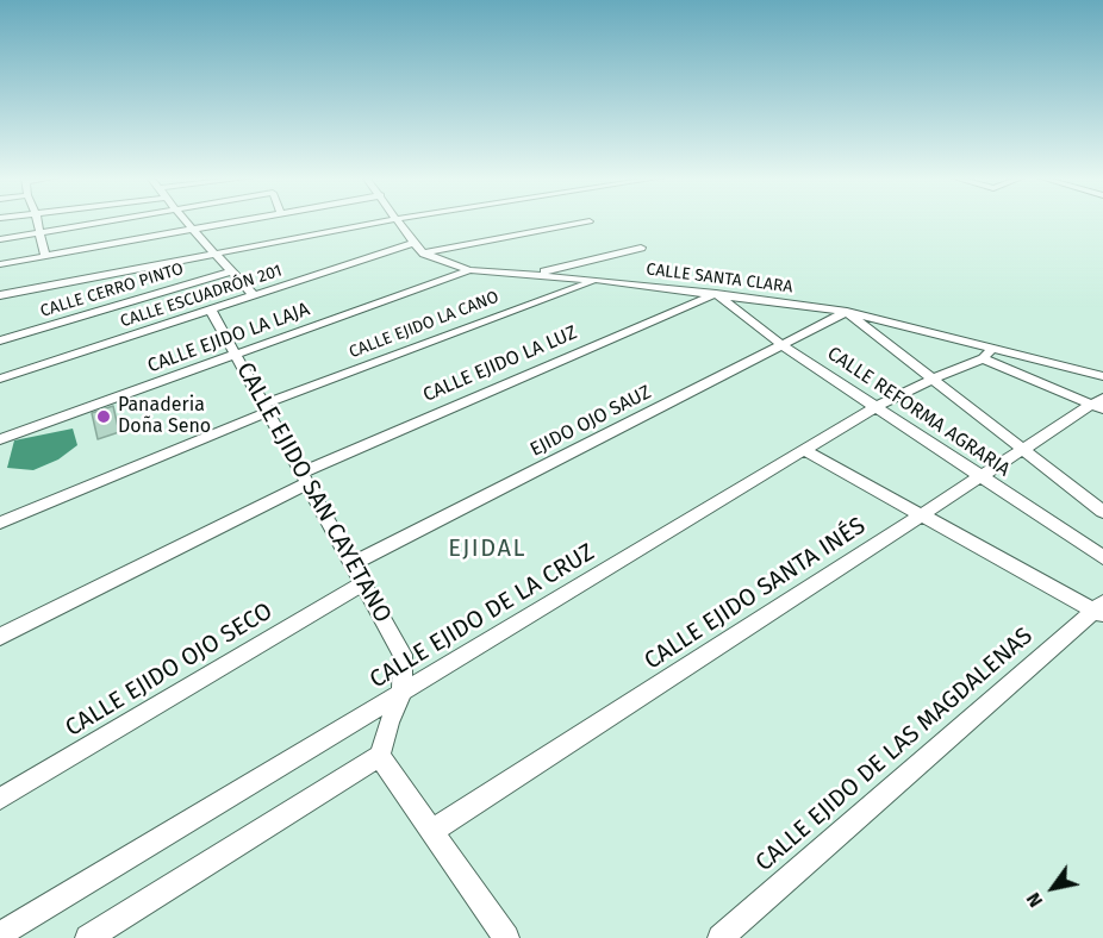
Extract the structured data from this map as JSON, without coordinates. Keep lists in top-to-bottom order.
{
  "streets": {
    "street": [
      "CALLE SANTA CLARA",
      "CALLE CERRO PINTO",
      "CALLE ESCUADRÓN 201",
      "CALLE EJIDO LA CANO",
      "CALLE EJIDO LA LAJA",
      "CALLE EJIDO LA LUZ",
      "CALLE REFORMA AGRARIA",
      "EJIDO OJO SAUZ",
      "CALLE EJIDO SAN CAYETANO",
      "CALLE EJIDO SANTA INÉS",
      "CALLE EJIDO DE LA CRUZ",
      "CALLE EJIDO OJO SECO",
      "CALLE EJIDO DE LAS MAGDALENAS"
    ]
  },
  "crossings": [
    ["CALLE SANTA CLARA", "CALLE ESCUADRÓN 201"],
    ["CALLE SANTA CLARA", "CALLE EJIDO LA CANO"],
    ["CALLE SANTA CLARA", "CALLE EJIDO LA LAJA"],
    ["CALLE SANTA CLARA", "CALLE EJIDO LA LUZ"],
    ["CALLE SANTA CLARA", "CALLE REFORMA AGRARIA"],
    ["CALLE SANTA CLARA", "EJIDO OJO SAUZ"],
    ["CALLE SANTA CLARA", "CALLE EJIDO DE LA CRUZ"],
    ["CALLE ESCUADRÓN 201", "CALLE EJIDO SAN CAYETANO"],
    ["CALLE EJIDO LA CANO", "CALLE EJIDO SAN CAYETANO"],
    ["CALLE EJIDO LA LAJA", "CALLE EJIDO SAN CAYETANO"],
    ["CALLE EJIDO LA LUZ", "CALLE REFORMA AGRARIA"],
    ["CALLE EJIDO LA LUZ", "CALLE EJIDO SAN CAYETANO"],
    ["CALLE REFORMA AGRARIA", "EJIDO OJO SAUZ"],
    ["CALLE REFORMA AGRARIA", "CALLE EJIDO SANTA INÉS"],
    ["CALLE REFORMA AGRARIA", "CALLE EJIDO DE LA CRUZ"],
    ["EJIDO OJO SAUZ", "CALLE EJIDO SAN CAYETANO"],
    ["CALLE EJIDO SAN CAYETANO", "CALLE EJIDO DE LA CRUZ"],
    ["CALLE EJIDO SAN CAYETANO", "CALLE EJIDO OJO SECO"]
  ],
  "districts": ["EJIDAL"],
  "places": ["Panaderia Doña Seno"],
  "north": "bottom left"
}
